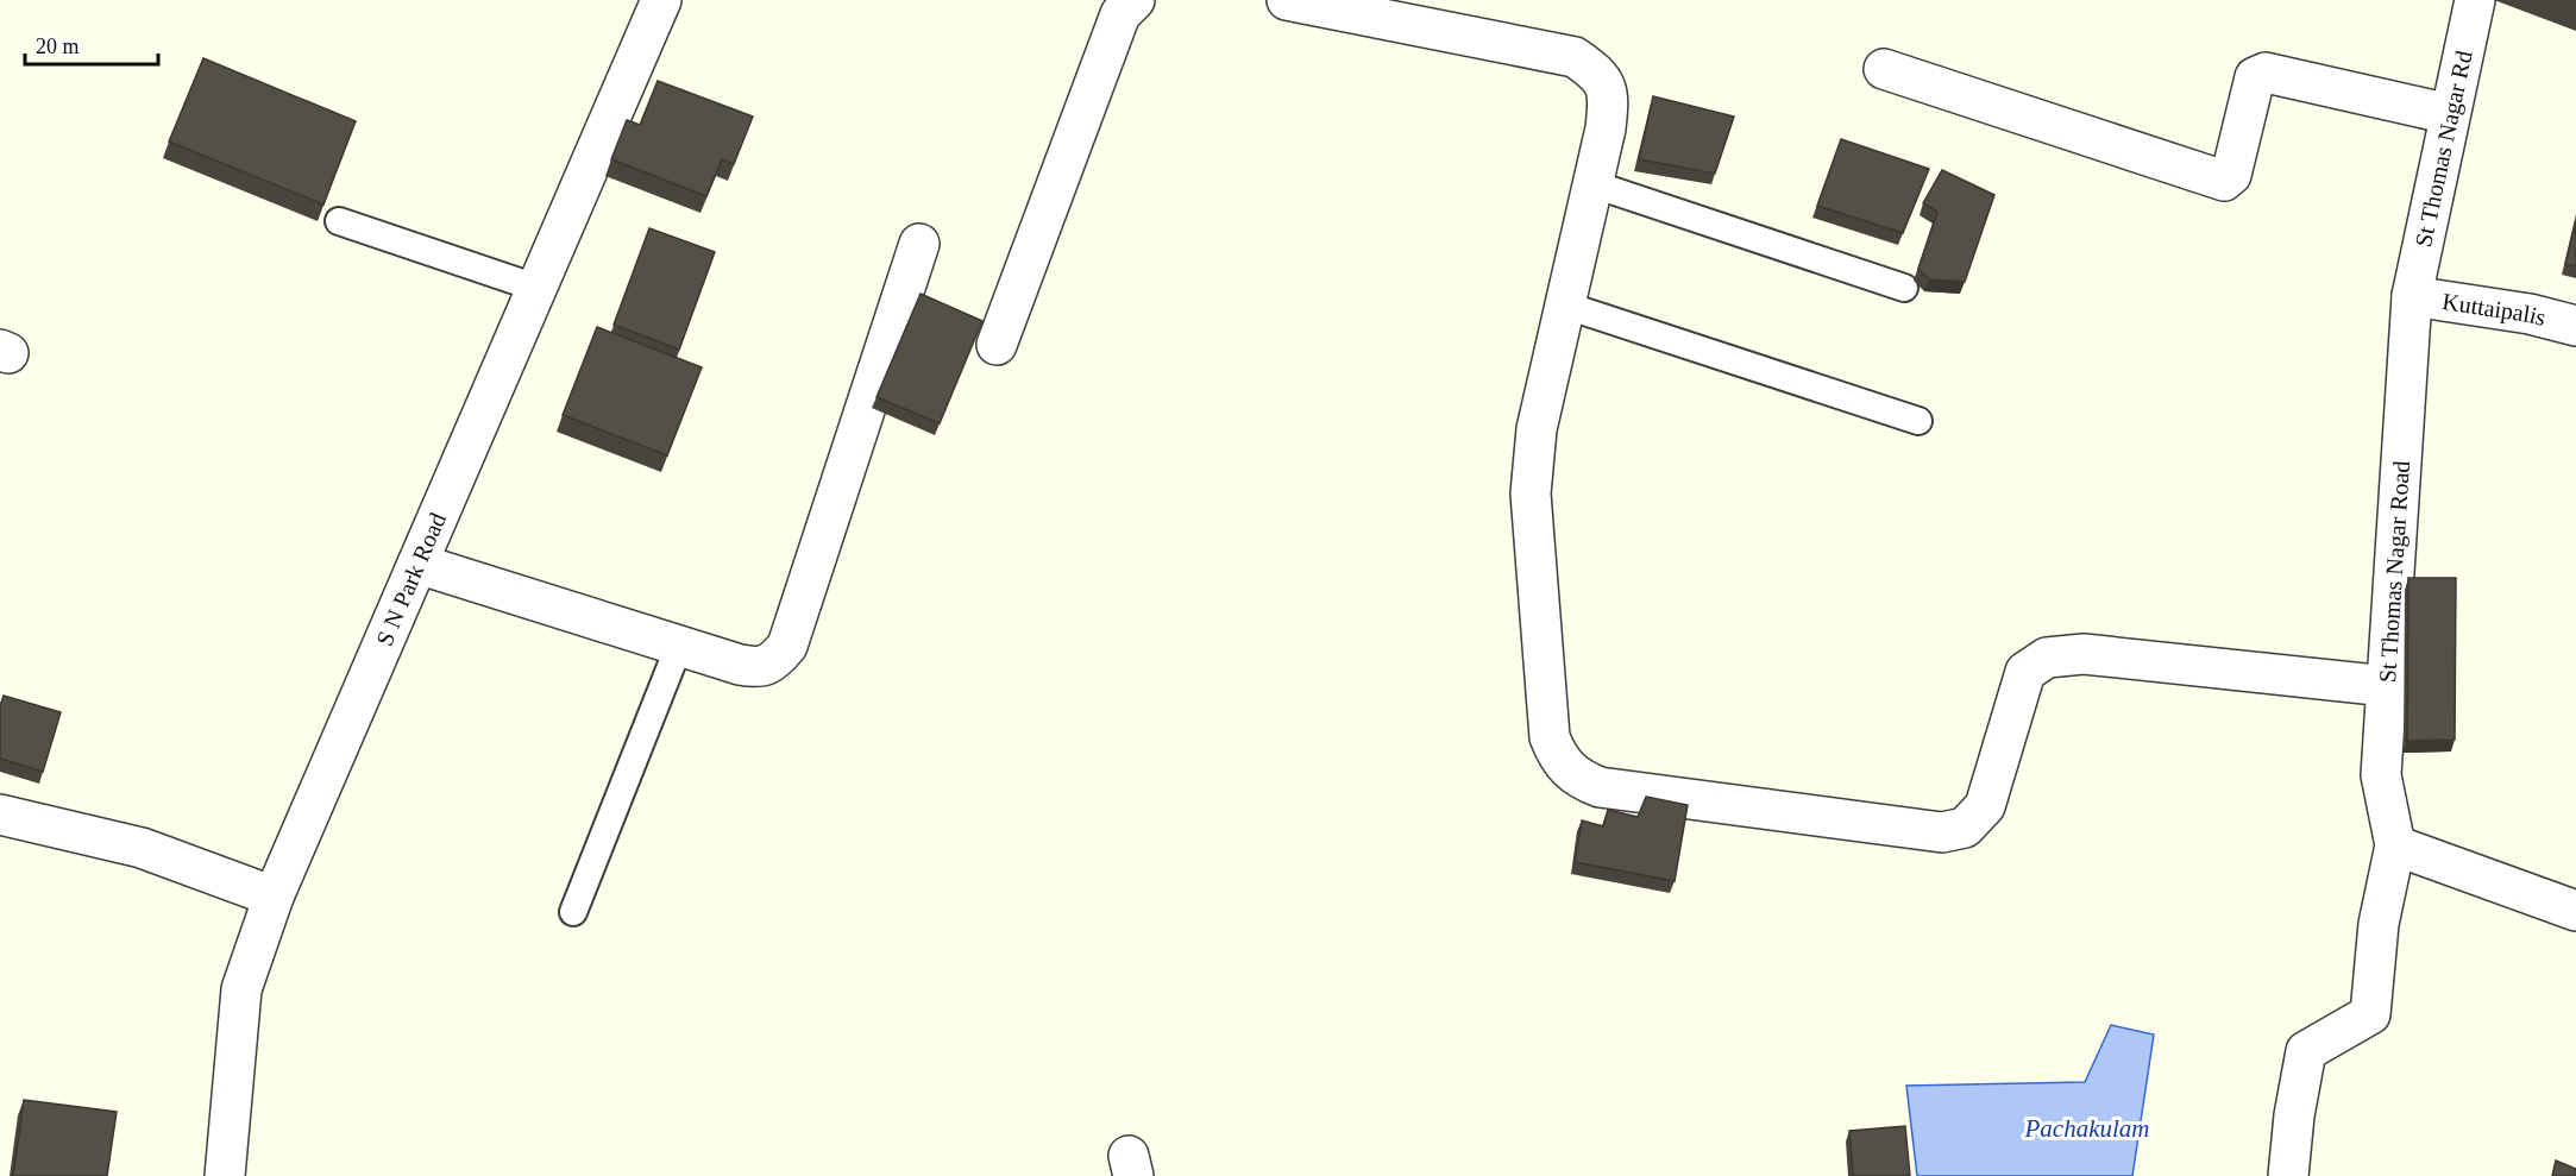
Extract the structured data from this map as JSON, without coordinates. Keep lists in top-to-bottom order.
{
  "streets": {
    "street": [
      "St Thomas Nagar Rd",
      "Kuttaipalis",
      "St Thomas Nagar Road",
      "S N Park Road"
    ]
  },
  "crossings": [
    ["St Thomas Nagar Rd", "Kuttaipalis"],
    ["St Thomas Nagar Rd", "St Thomas Nagar Road"],
    ["Kuttaipalis", "St Thomas Nagar Road"]
  ],
  "water": ["Pachakulam"],
  "scale_bar": "20 m"
}
